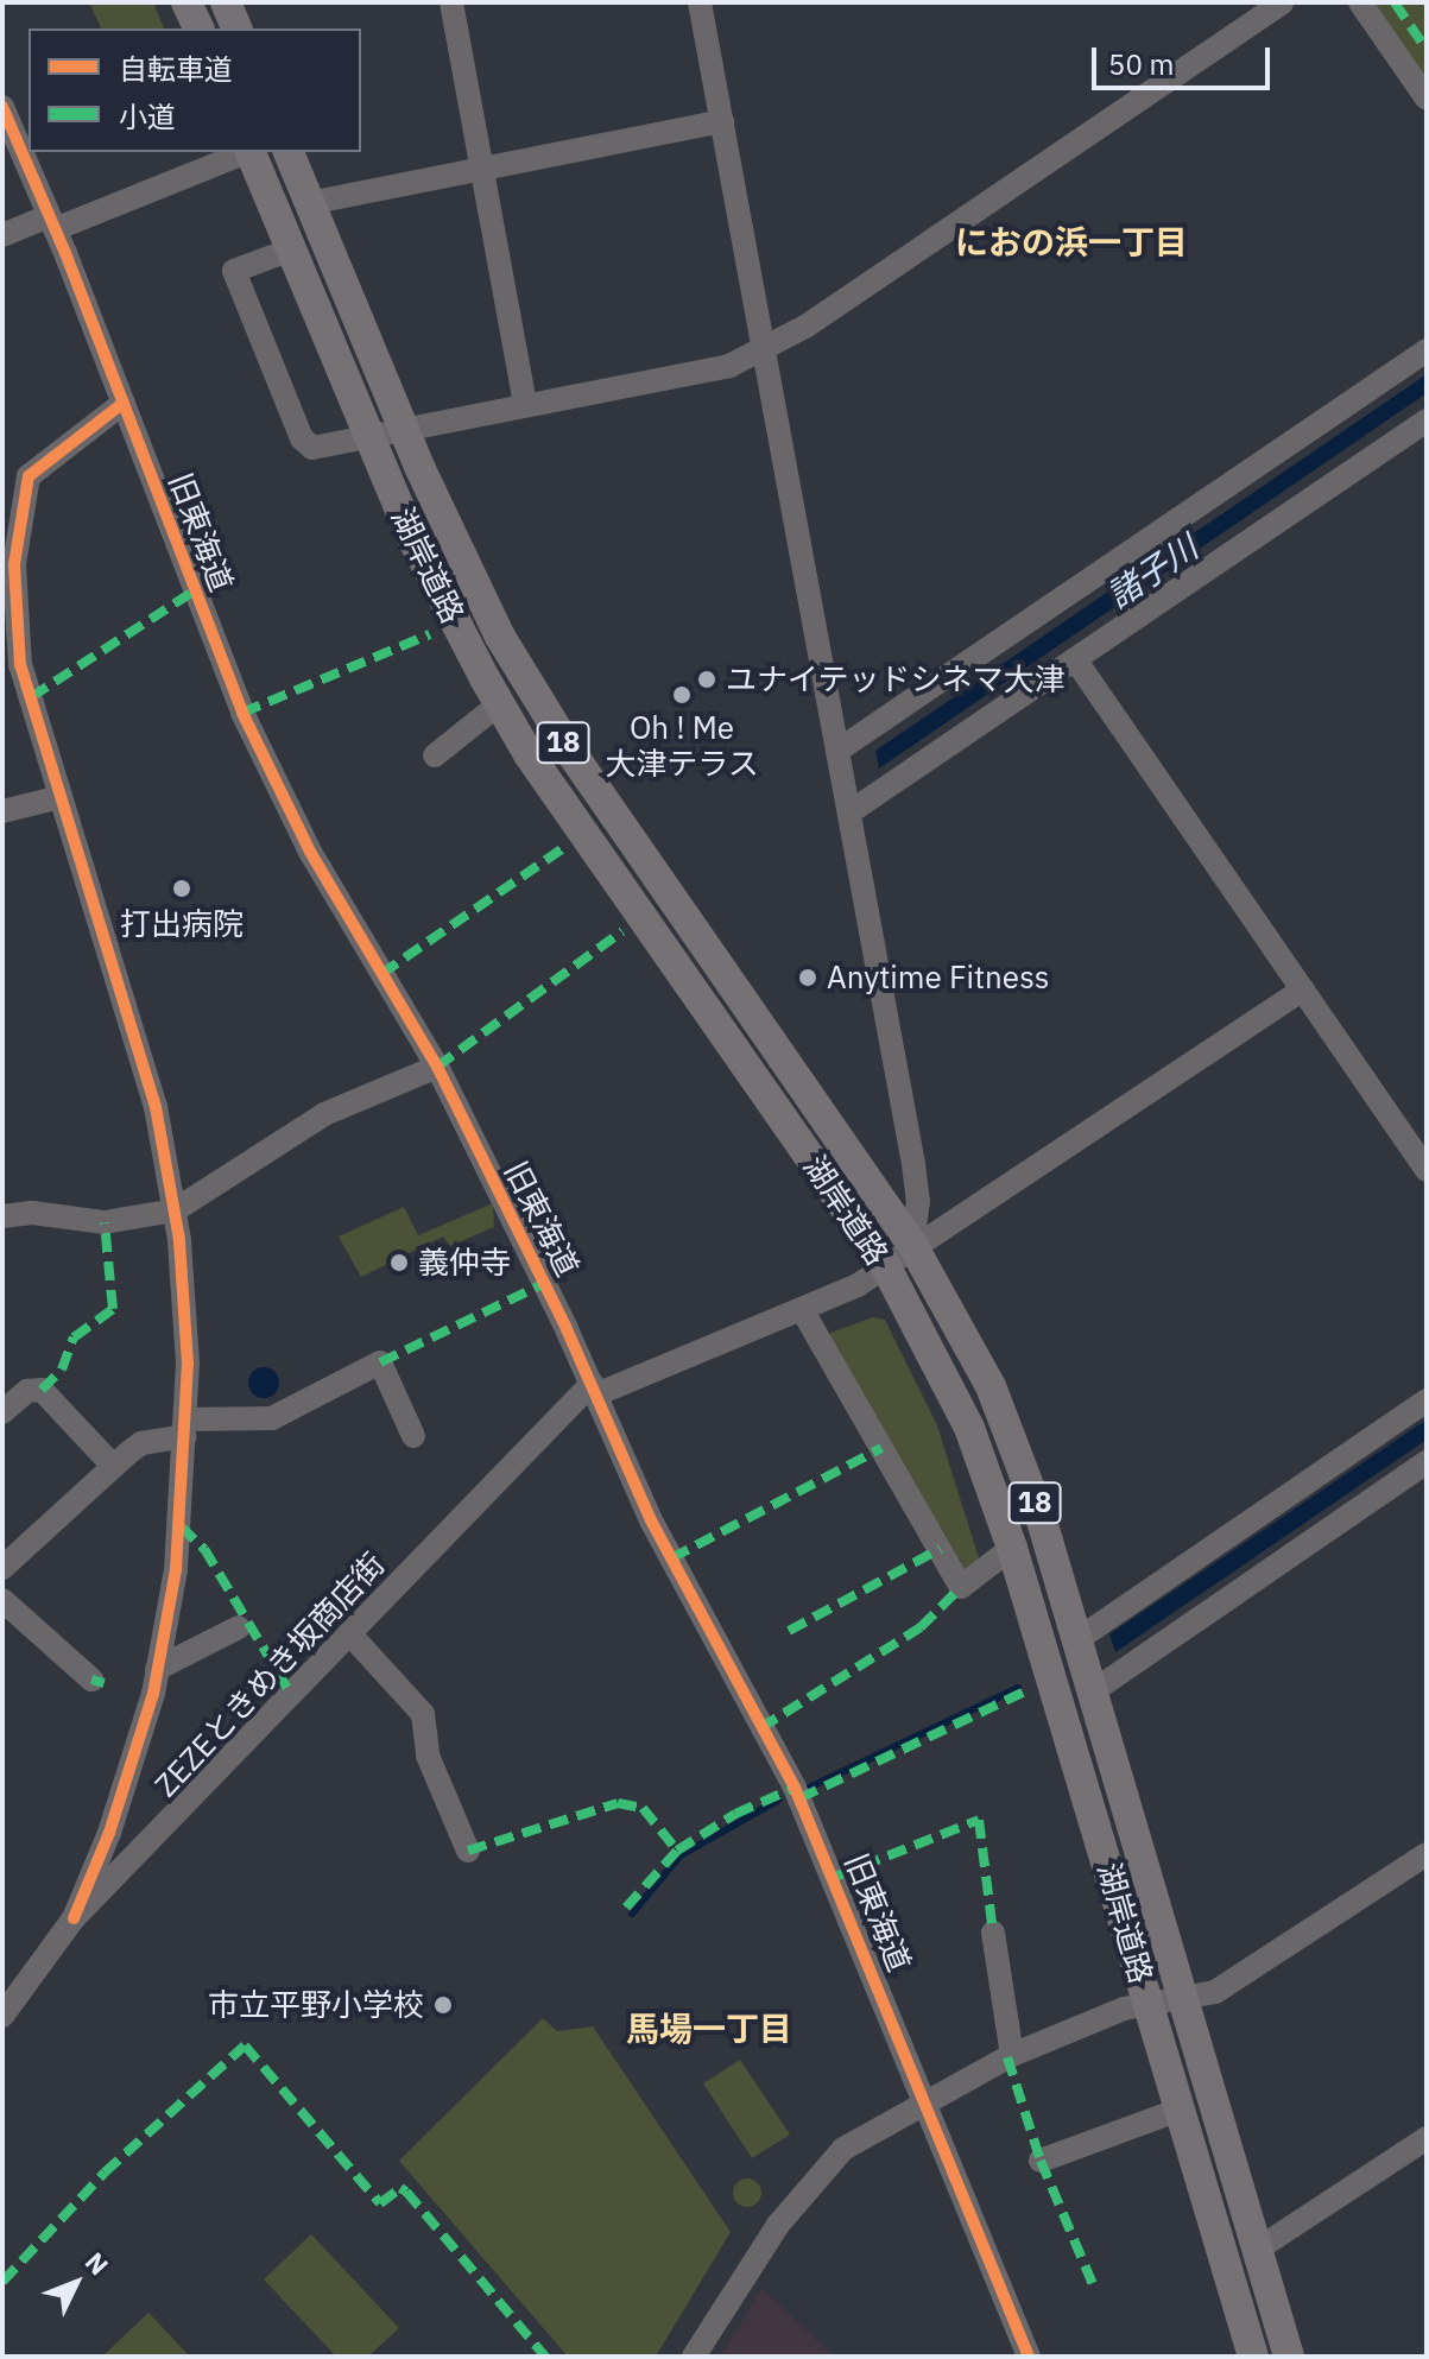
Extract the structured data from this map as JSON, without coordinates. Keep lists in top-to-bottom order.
{
  "streets": {
    "main road": ["湖岸道路", "18"],
    "street": ["旧東海道", "ZEZEときめき坂商店街"]
  },
  "crossings": [
    ["旧東海道", "ZEZEときめき坂商店街"]
  ],
  "districts": ["におの浜一丁目", "馬場一丁目"],
  "water": ["諸子川"],
  "places": [
    "ユナイテッドシネマ大津",
    "Oh ! Me 大津テラス",
    "打出病院",
    "Anytime Fitness",
    "義仲寺",
    "市立平野小学校"
  ],
  "legend": ["自転車道", "小道"],
  "scale_bar": "50 m",
  "north": "top right"
}
